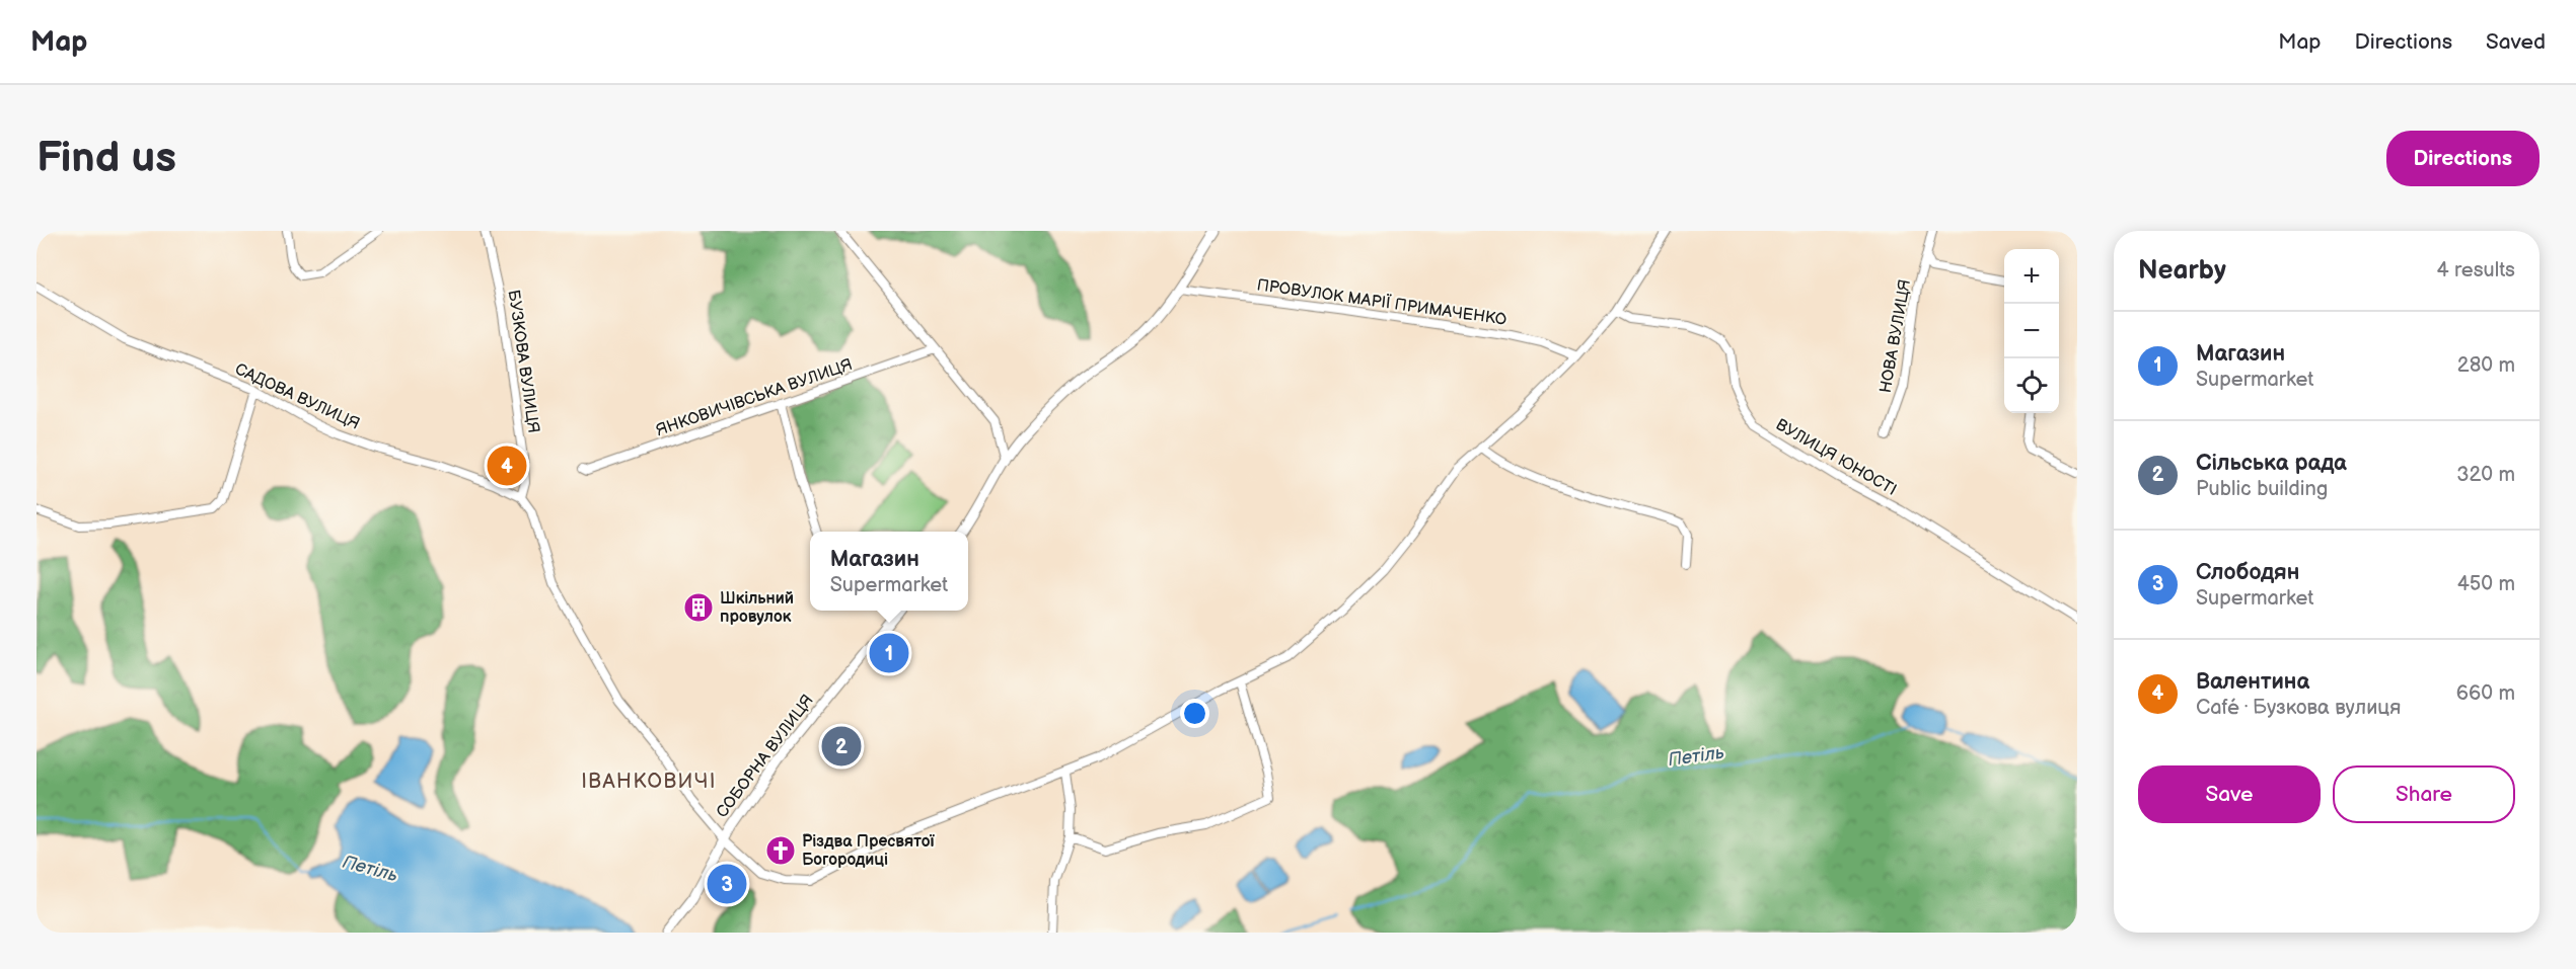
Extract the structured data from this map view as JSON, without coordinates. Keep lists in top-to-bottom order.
{
  "streets": {
    "street": [
      "ПРОВУЛОК МАРІЇ ПРИМАЧЕНКО",
      "НОВА ВУЛИЦЯ",
      "БУЗКОВА ВУЛИЦЯ",
      "САДОВА ВУЛИЦЯ",
      "ЯНКОВИЧІВСЬКА ВУЛИЦЯ",
      "ВУЛИЦЯ ЮНОСТІ",
      "СОБОРНА ВУЛИЦЯ"
    ]
  },
  "crossings": [
    ["БУЗКОВА ВУЛИЦЯ", "САДОВА ВУЛИЦЯ"]
  ],
  "districts": ["ІВАНКОВИЧІ"],
  "water": ["Петіль"],
  "places": {
    "building": ["Шкільний провулок"],
    "church": ["Різдва Пресвятої Богородиці"]
  },
  "page": {
    "header": "Map",
    "nav": ["Map", "Directions", "Saved"],
    "buttons": [
      "Directions",
      ["Save", "Share"]
    ],
    "title": "Find us",
    "heading": ["Nearby", "4 results"],
    "map_buttons": ["+", "−"],
    "list": [
      {
        "mark": "1",
        "name": "Магазин",
        "note": "Supermarket",
        "value": "280 m"
      },
      {
        "mark": "2",
        "name": "Cільська рада",
        "note": "Public building",
        "value": "320 m"
      },
      {
        "mark": "3",
        "name": "Слободян",
        "note": "Supermarket",
        "value": "450 m"
      },
      {
        "mark": "4",
        "name": "Валентина",
        "note": "Café · Бузкова вулиця",
        "value": "660 m"
      }
    ],
    "pins": [
      "4",
      "1",
      "2",
      "3"
    ],
    "popup": ["Магазин", "Supermarket"]
  }
}
